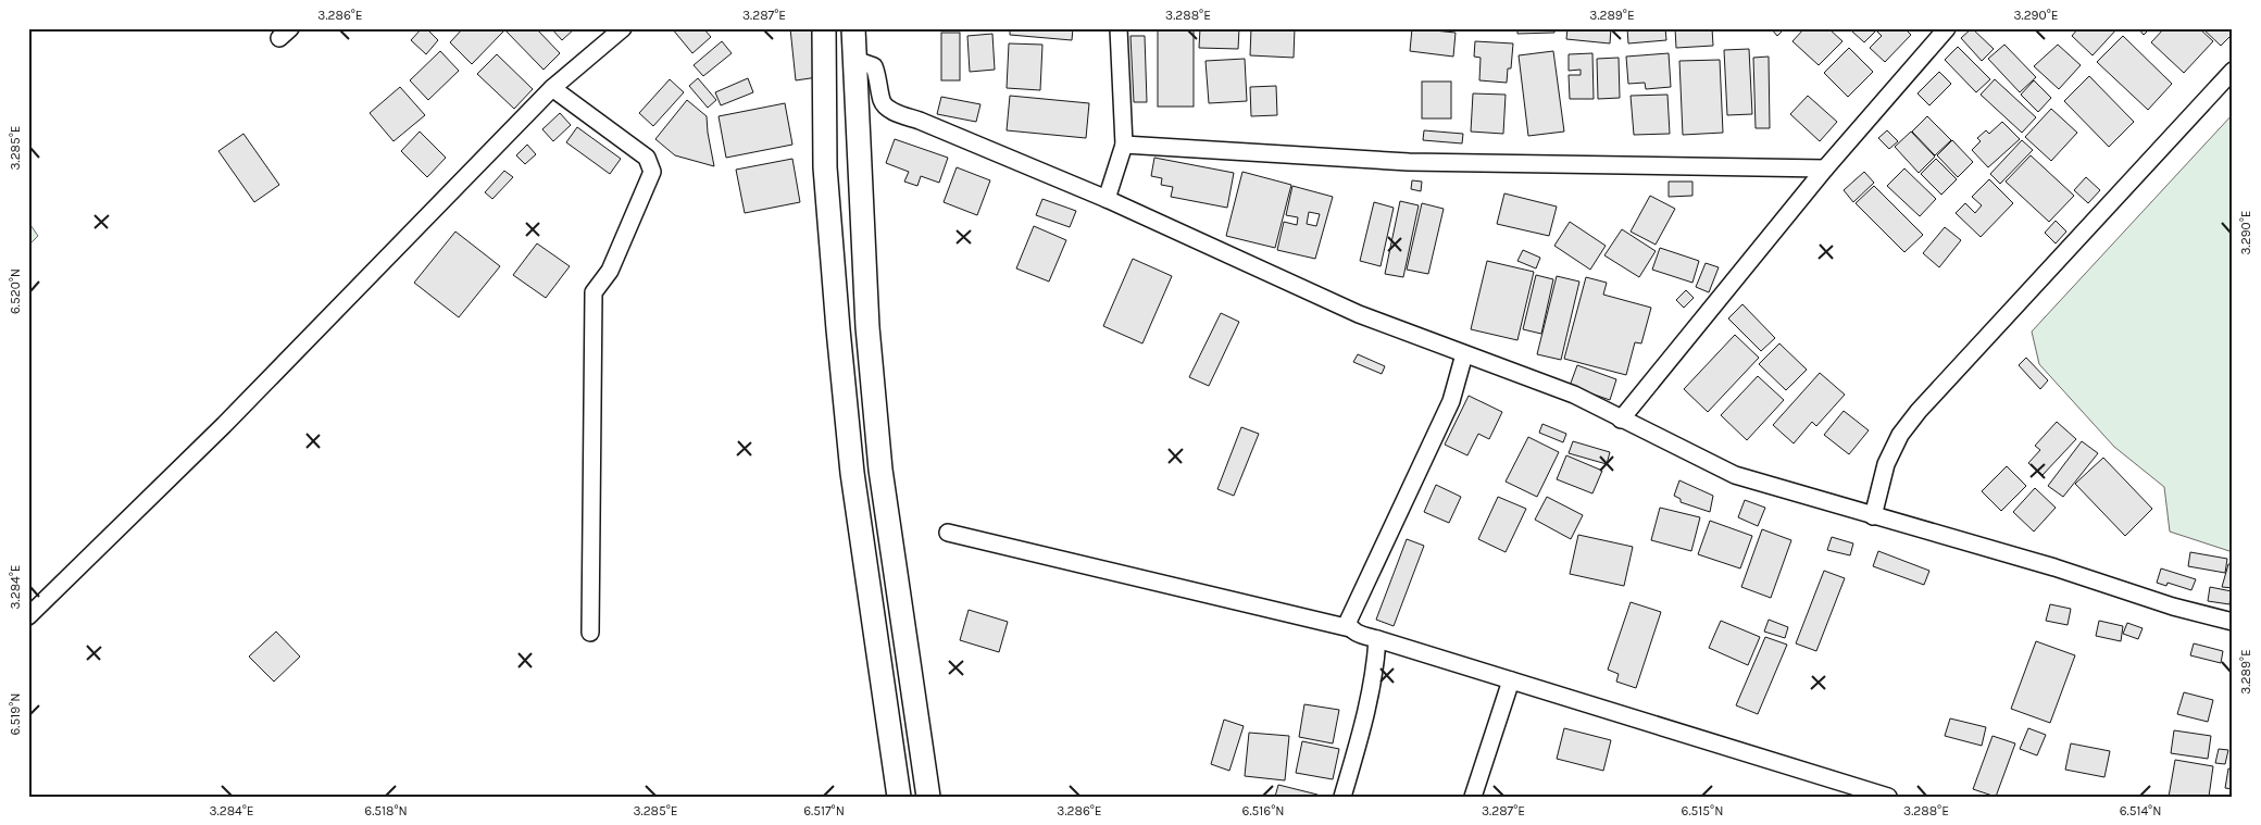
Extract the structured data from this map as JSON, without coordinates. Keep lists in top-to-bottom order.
{
  "coordinates": [
    "3.286°E",
    "3.287°E",
    "3.288°E",
    "3.289°E",
    "3.290°E",
    "3.285°E",
    "6.520°N",
    "3.284°E",
    "6.519°N",
    "6.518°N",
    "6.517°N",
    "6.516°N",
    "6.515°N",
    "6.514°N"
  ]
}
